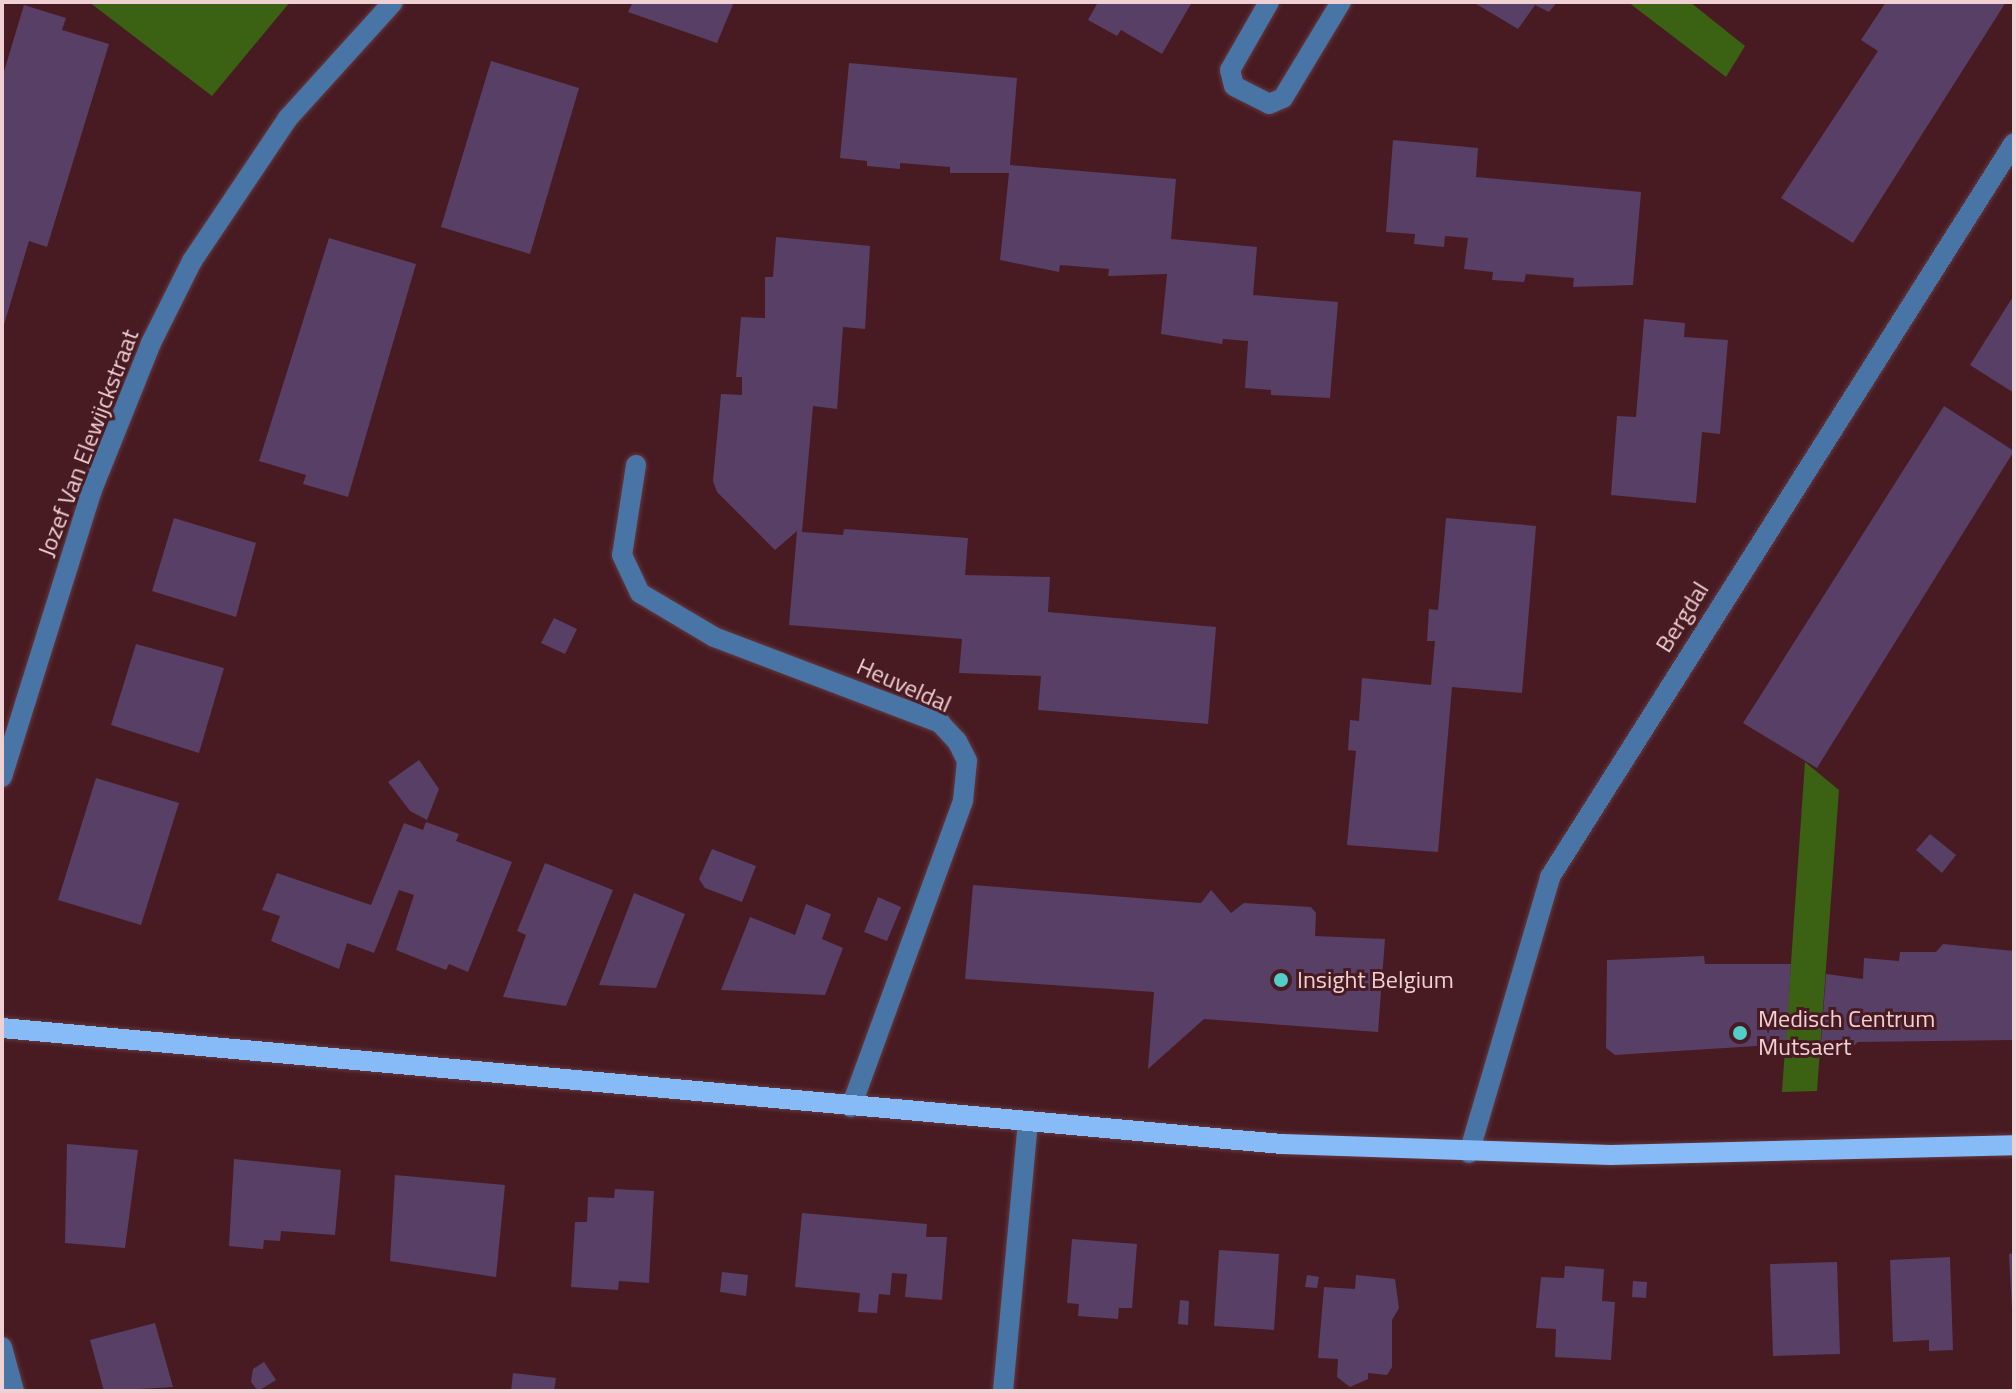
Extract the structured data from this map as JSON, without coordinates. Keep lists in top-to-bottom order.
{
  "streets": {
    "street": ["Jozef Van Elewijckstraat", "Bergdal", "Heuveldal"]
  },
  "places": ["Insight Belgium", "Medisch Centrum Mutsaert"]
}
